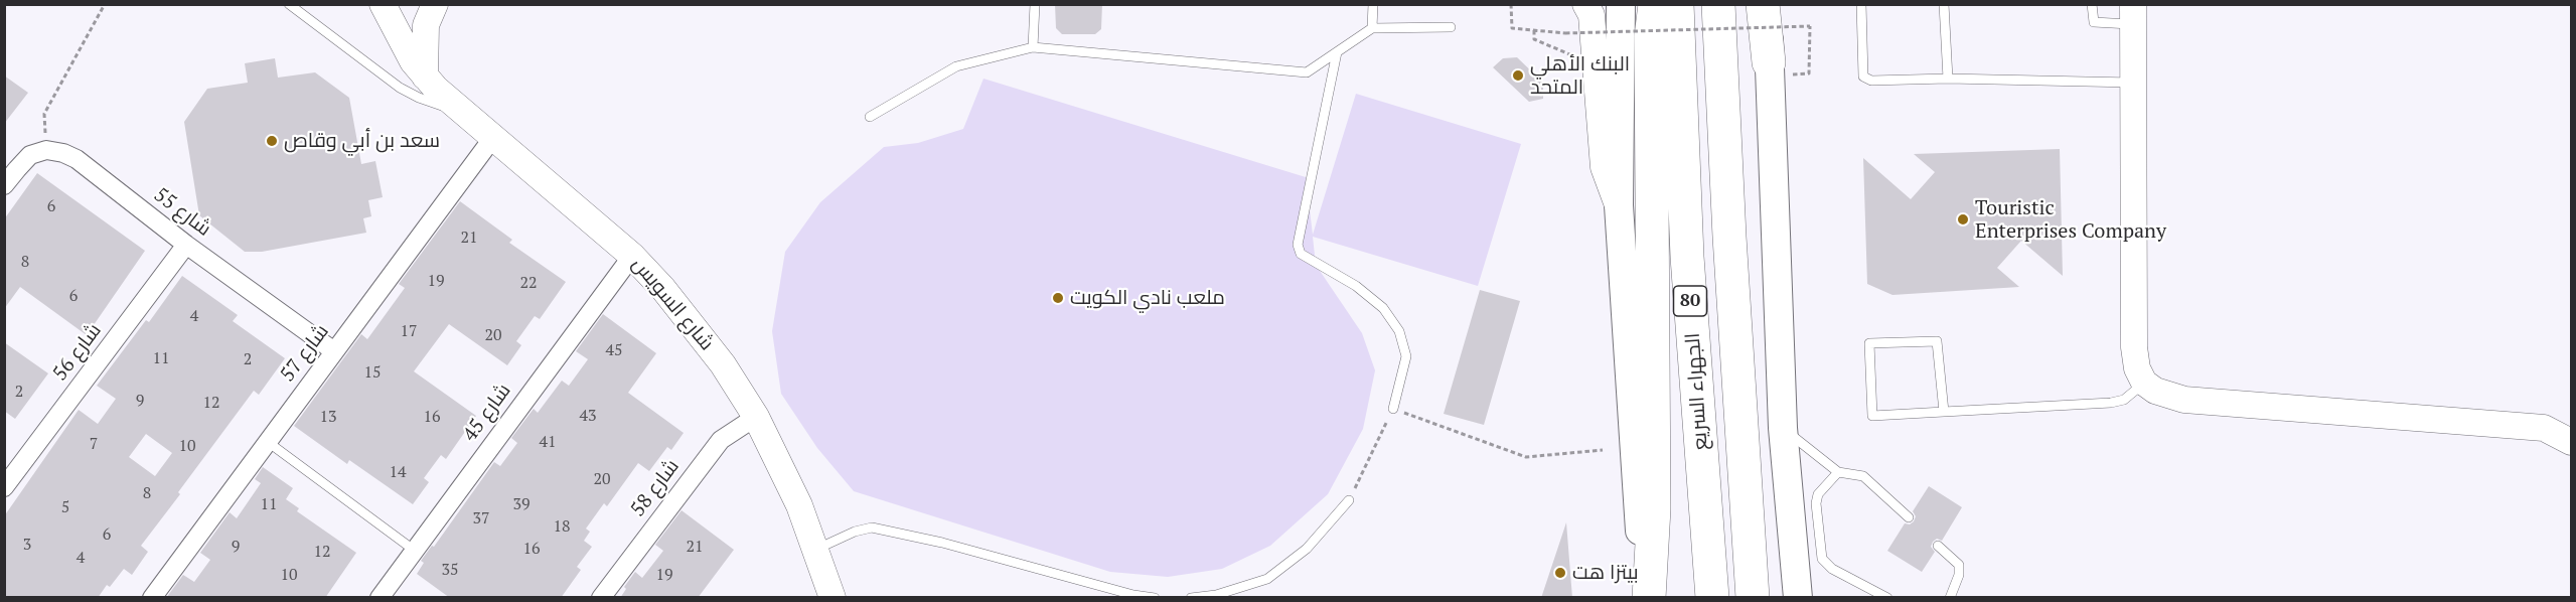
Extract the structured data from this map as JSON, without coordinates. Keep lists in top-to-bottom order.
{
  "streets": {
    "highway": ["80", "الجهراء السريع"],
    "street": [
      "شارع 55",
      "شارع السويس",
      "شارع 56",
      "شارع 57",
      "شارع 45",
      "شارع 58"
    ]
  },
  "crossings": [
    ["شارع 55", "شارع 56"],
    ["شارع 55", "شارع 57"],
    ["شارع السويس", "شارع 57"],
    ["شارع السويس", "شارع 45"],
    ["شارع السويس", "شارع 58"]
  ],
  "places": [
    "البنك الأهلي المتحد",
    "سعد بن أبي وقاص",
    "Touristic Enterprises Company",
    "ملعب نادي الكويت",
    "بيتزا هت"
  ],
  "house_numbers": [
    "6",
    "21",
    "8",
    "19",
    "22",
    "6",
    "4",
    "17",
    "20",
    "45",
    "11",
    "2",
    "15",
    "2",
    "9",
    "12",
    "43",
    "13",
    "16",
    "41",
    "7",
    "10",
    "14",
    "20",
    "8",
    "11",
    "39",
    "5",
    "37",
    "18",
    "6",
    "3",
    "9",
    "21",
    "16",
    "12",
    "4",
    "35",
    "10",
    "19"
  ]
}
